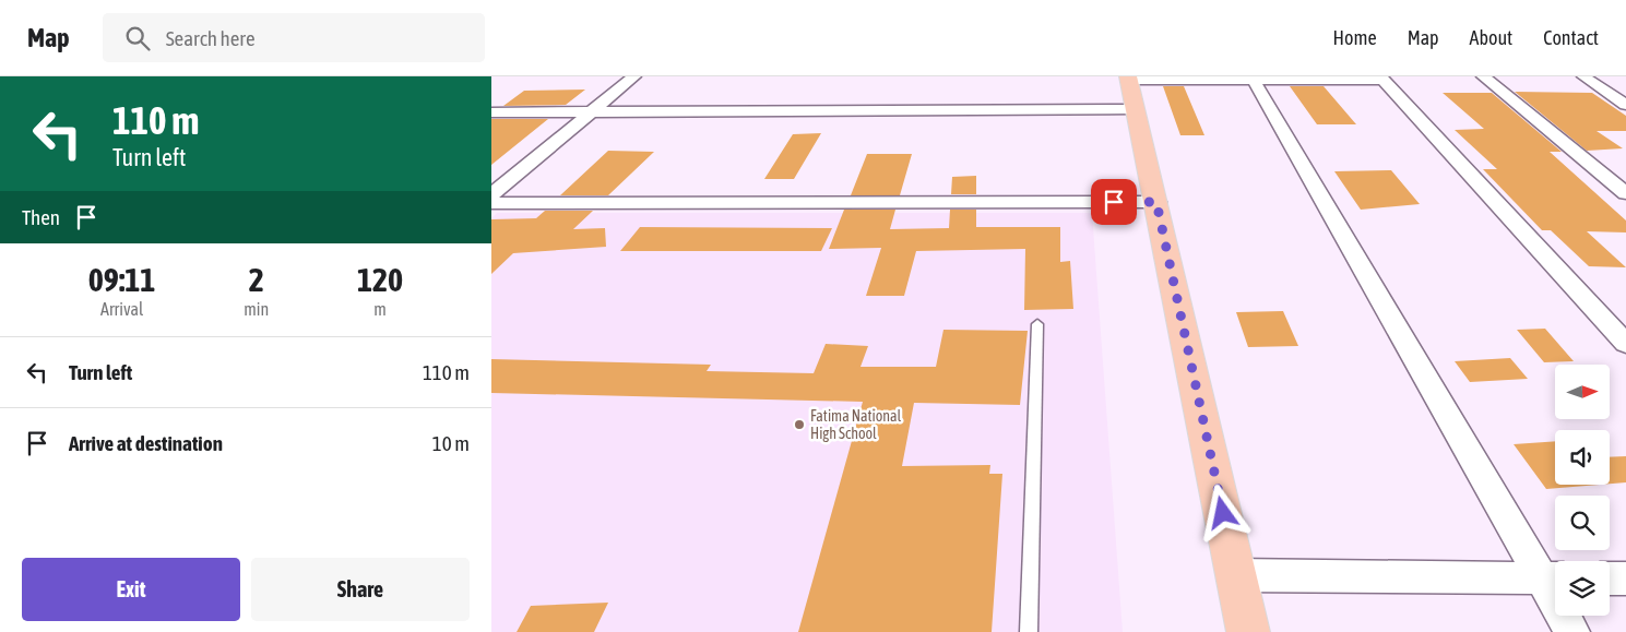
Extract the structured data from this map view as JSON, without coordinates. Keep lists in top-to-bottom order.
{
  "places": ["Fatima National High School"],
  "north": "right",
  "page": {
    "header": "Map",
    "search": "Search here",
    "nav": [
      "Home",
      "Map",
      "About",
      "Contact"
    ],
    "turn": ["110 m", "Turn left"],
    "then": "Then",
    "eta": [
      "09:11",
      "Arrival",
      "2",
      "min",
      "120",
      "m"
    ],
    "list": [
      {
        "name": "Turn left",
        "value": "110 m"
      },
      {
        "name": "Arrive at destination",
        "value": "10 m"
      }
    ],
    "buttons": ["Exit", "Share"]
  }
}
